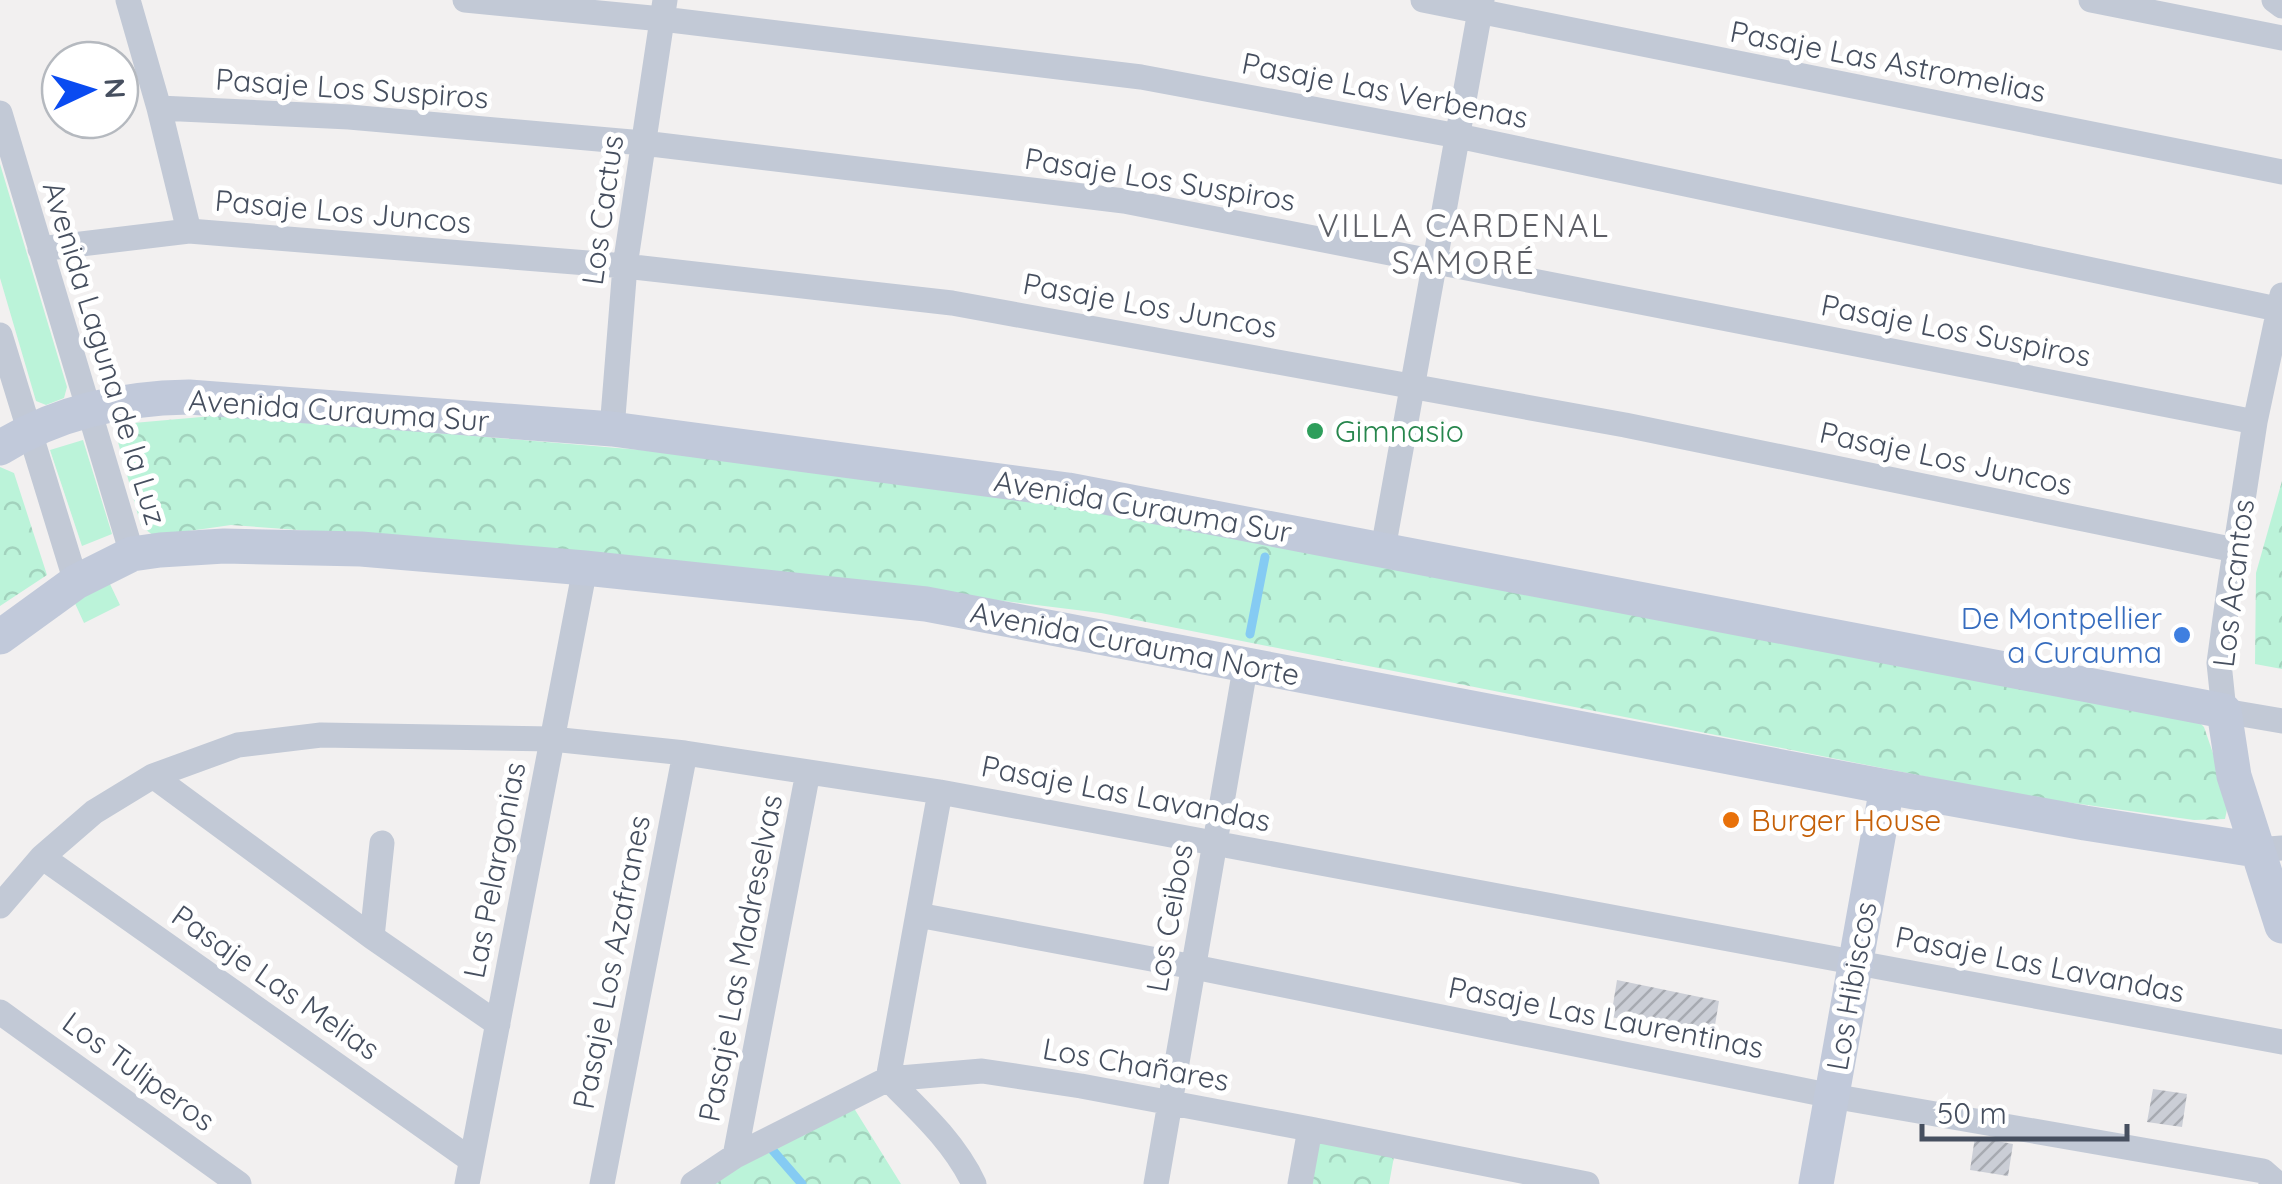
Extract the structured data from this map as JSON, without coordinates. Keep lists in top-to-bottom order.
{
  "streets": {
    "street": [
      "Pasaje Las Astromelias",
      "Pasaje Los Suspiros",
      "Pasaje Las Verbenas",
      "Los Cactus",
      "Pasaje Los Juncos",
      "Avenida Laguna de la Luz",
      "Avenida Curauma Sur",
      "Los Acantos",
      "Avenida Curauma Norte",
      "Pasaje Las Lavandas",
      "Las Pelargonias",
      "Los Ceibos",
      "Pasaje Las Madreselvas",
      "Pasaje Los Azafranes",
      "Pasaje Las Melias",
      "Los Hibiscos",
      "Pasaje Las Laurentinas",
      "Los Chañares",
      "Los Tuliperos"
    ]
  },
  "crossings": [
    ["Pasaje Los Suspiros", "Los Cactus"],
    ["Pasaje Los Suspiros", "Los Acantos"],
    ["Pasaje Las Verbenas", "Los Cactus"],
    ["Pasaje Las Verbenas", "Los Acantos"],
    ["Los Cactus", "Pasaje Los Juncos"],
    ["Los Cactus", "Avenida Curauma Sur"],
    ["Pasaje Los Juncos", "Avenida Laguna de la Luz"],
    ["Pasaje Los Juncos", "Los Acantos"],
    ["Avenida Laguna de la Luz", "Avenida Curauma Sur"],
    ["Avenida Laguna de la Luz", "Avenida Curauma Norte"],
    ["Avenida Curauma Sur", "Los Acantos"],
    ["Los Acantos", "Avenida Curauma Norte"],
    ["Avenida Curauma Norte", "Las Pelargonias"],
    ["Avenida Curauma Norte", "Los Ceibos"],
    ["Avenida Curauma Norte", "Los Hibiscos"],
    ["Pasaje Las Lavandas", "Las Pelargonias"],
    ["Pasaje Las Lavandas", "Los Ceibos"],
    ["Pasaje Las Lavandas", "Pasaje Las Madreselvas"],
    ["Pasaje Las Lavandas", "Pasaje Los Azafranes"],
    ["Pasaje Las Lavandas", "Pasaje Las Melias"],
    ["Pasaje Las Lavandas", "Los Hibiscos"],
    ["Las Pelargonias", "Pasaje Las Melias"],
    ["Los Ceibos", "Pasaje Las Laurentinas"],
    ["Los Ceibos", "Los Chañares"],
    ["Pasaje Las Madreselvas", "Los Chañares"],
    ["Los Hibiscos", "Pasaje Las Laurentinas"]
  ],
  "districts": ["VILLA CARDENAL SAMORÉ"],
  "places": ["Gimnasio", "De Montpellier a Curauma", "Burger House"],
  "scale_bar": "50 m",
  "north": "right"
}
